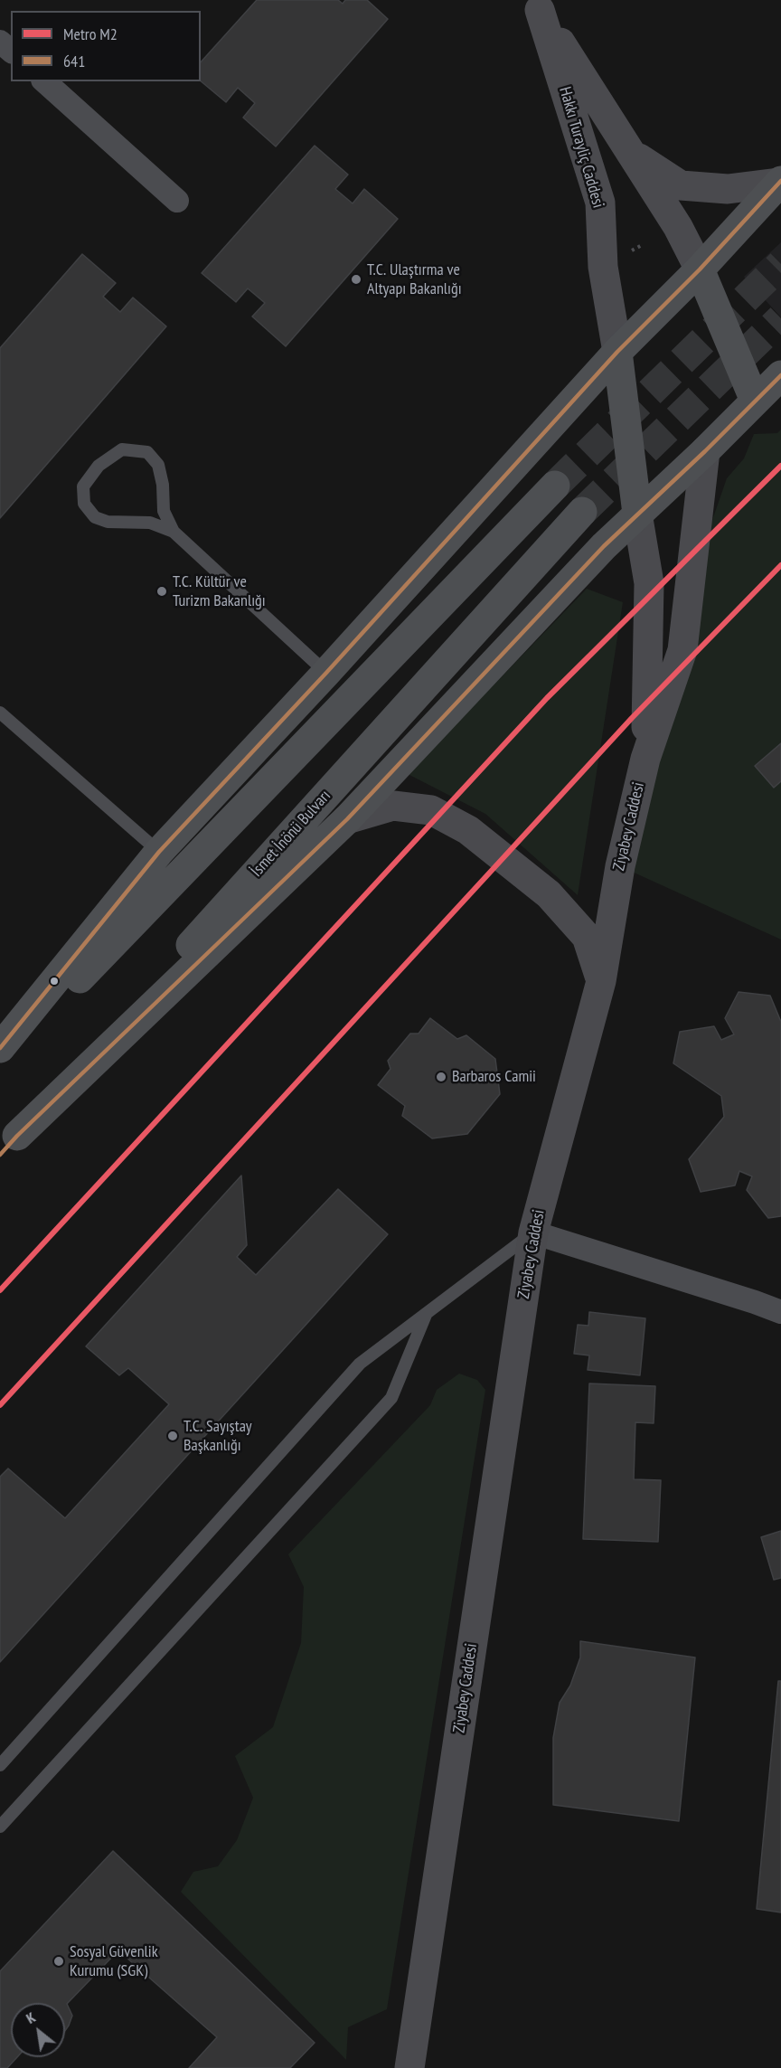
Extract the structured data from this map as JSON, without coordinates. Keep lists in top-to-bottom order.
{
  "streets": {
    "main road": ["Hakkı Turayliç Caddesi", "Ziyabey Caddesi", "İsmet İnönü Bulvarı"]
  },
  "places": [
    "T.C. Ulaştırma ve Altyapı Bakanlığı",
    "T.C. Kültür ve Turizm Bakanlığı",
    "Barbaros Camii",
    "T.C. Sayıştay Başkanlığı",
    "Sosyal Güvenlik Kurumu (SGK)"
  ],
  "lines": ["transit line 641", "metro line M2"],
  "legend": ["Metro M2", "641"],
  "north": "top left"
}
